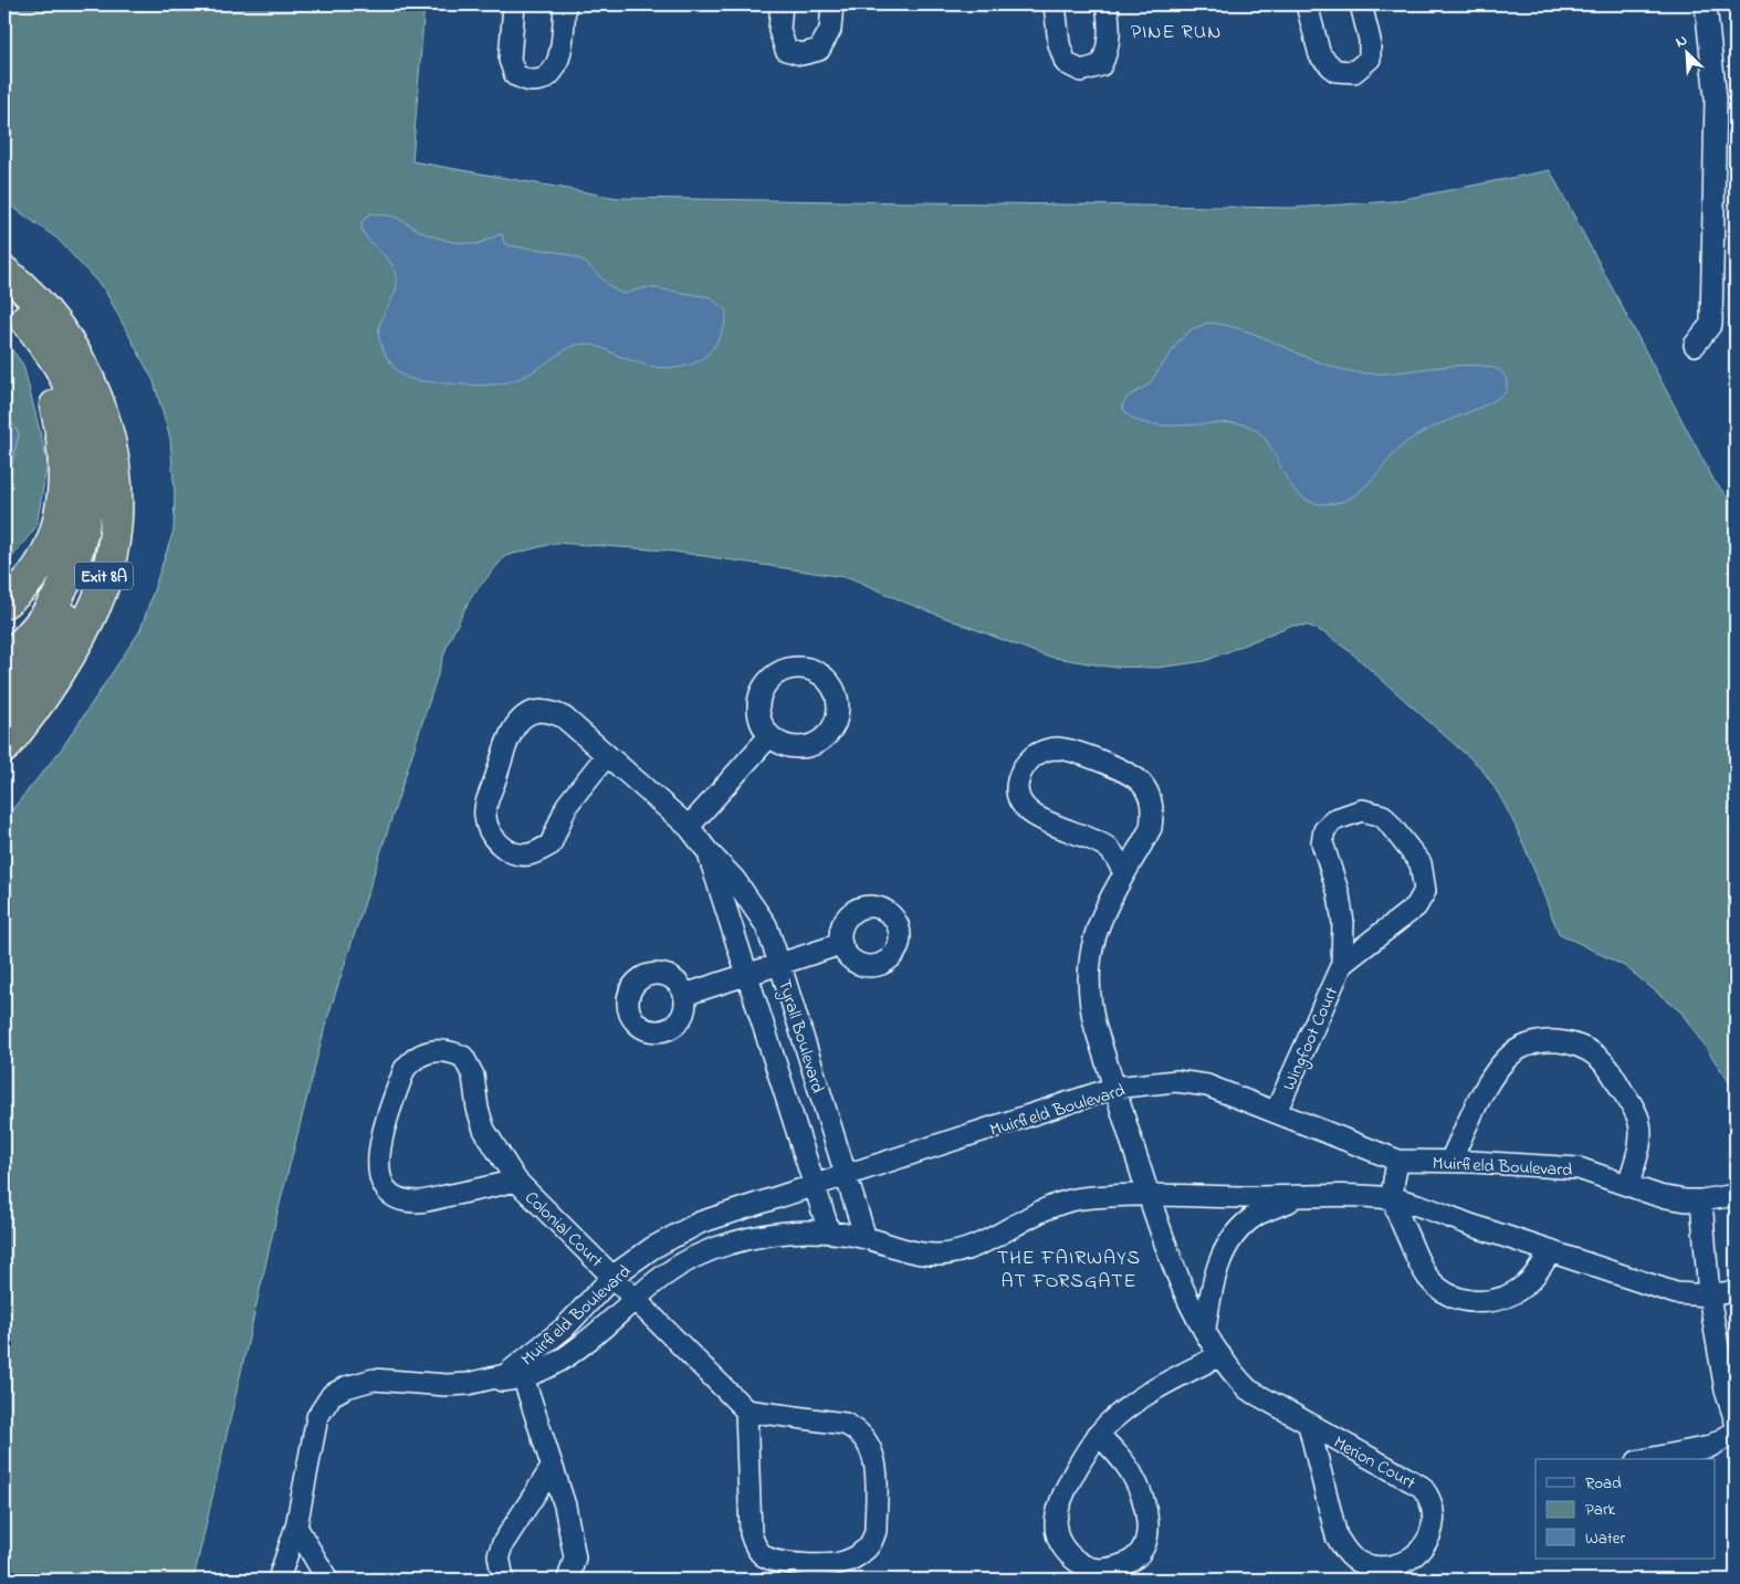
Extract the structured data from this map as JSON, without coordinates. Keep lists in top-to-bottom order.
{
  "streets": {
    "highway": ["Exit 8A"],
    "street": [
      "Tyrall Boulevard",
      "Wingfoot Court",
      "Muirfield Boulevard",
      "Colonial Court",
      "Merion Court"
    ]
  },
  "crossings": [
    ["Tyrall Boulevard", "Muirfield Boulevard"],
    ["Wingfoot Court", "Muirfield Boulevard"],
    ["Muirfield Boulevard", "Colonial Court"],
    ["Muirfield Boulevard", "Merion Court"]
  ],
  "districts": ["PINE RUN", "THE FAIRWAYS AT FORSGATE"],
  "legend": ["Road", "Park", "Water"],
  "north": "top left"
}
